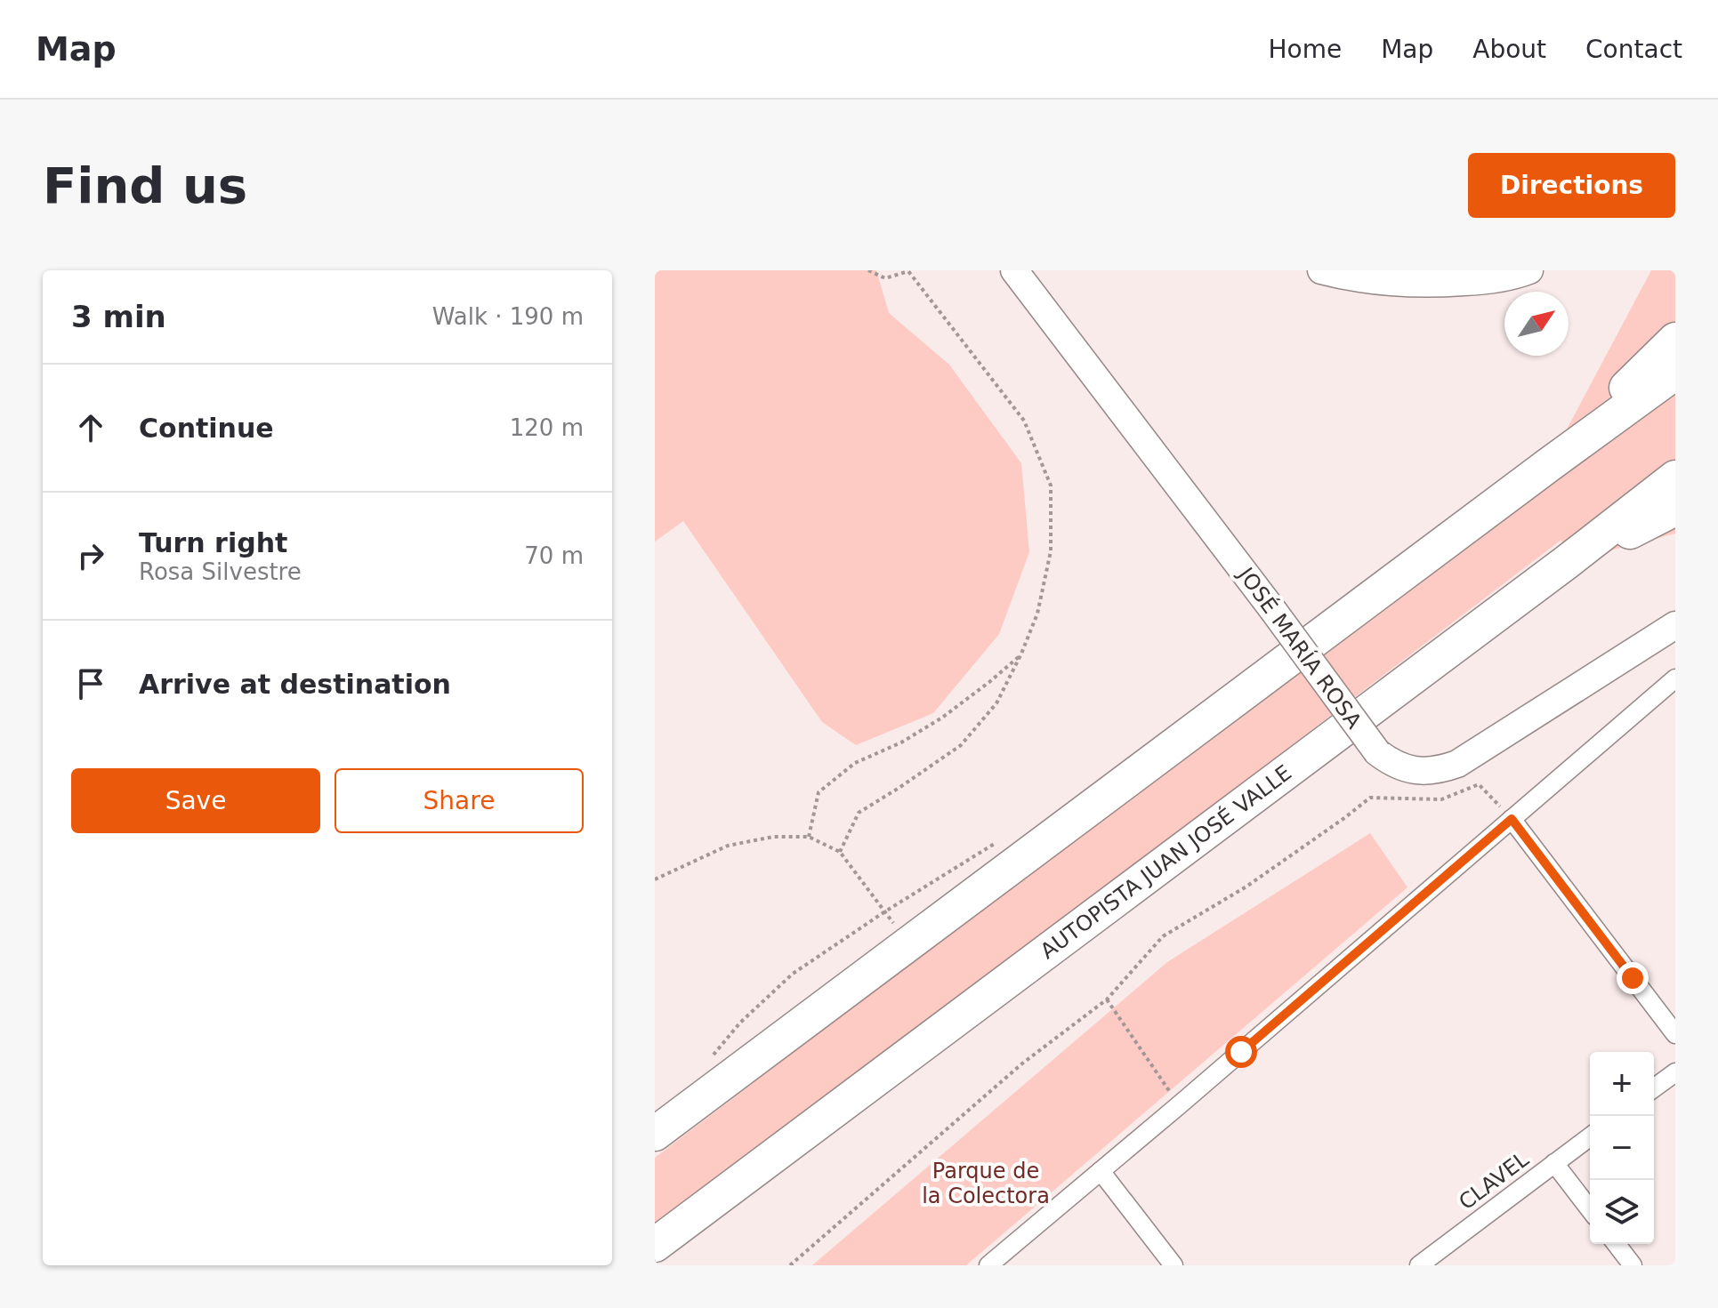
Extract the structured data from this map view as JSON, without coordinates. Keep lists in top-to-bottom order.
{
  "streets": {
    "highway": ["AUTOPISTA JUAN JOSÉ VALLE"],
    "main road": ["JOSÉ MARÍA ROSA"],
    "street": ["CLAVEL"]
  },
  "parks": ["Parque de la Colectora"],
  "north": "top right",
  "page": {
    "header": "Map",
    "nav": [
      "Home",
      "Map",
      "About",
      "Contact"
    ],
    "buttons": [
      "Directions",
      ["Save", "Share"]
    ],
    "title": "Find us",
    "heading": ["3 min", "Walk · 190 m"],
    "list": [
      ["Continue", "120 m"],
      ["Turn right", "Rosa Silvestre", "70 m"],
      "Arrive at destination"
    ],
    "map_buttons": ["+", "−"]
  }
}
